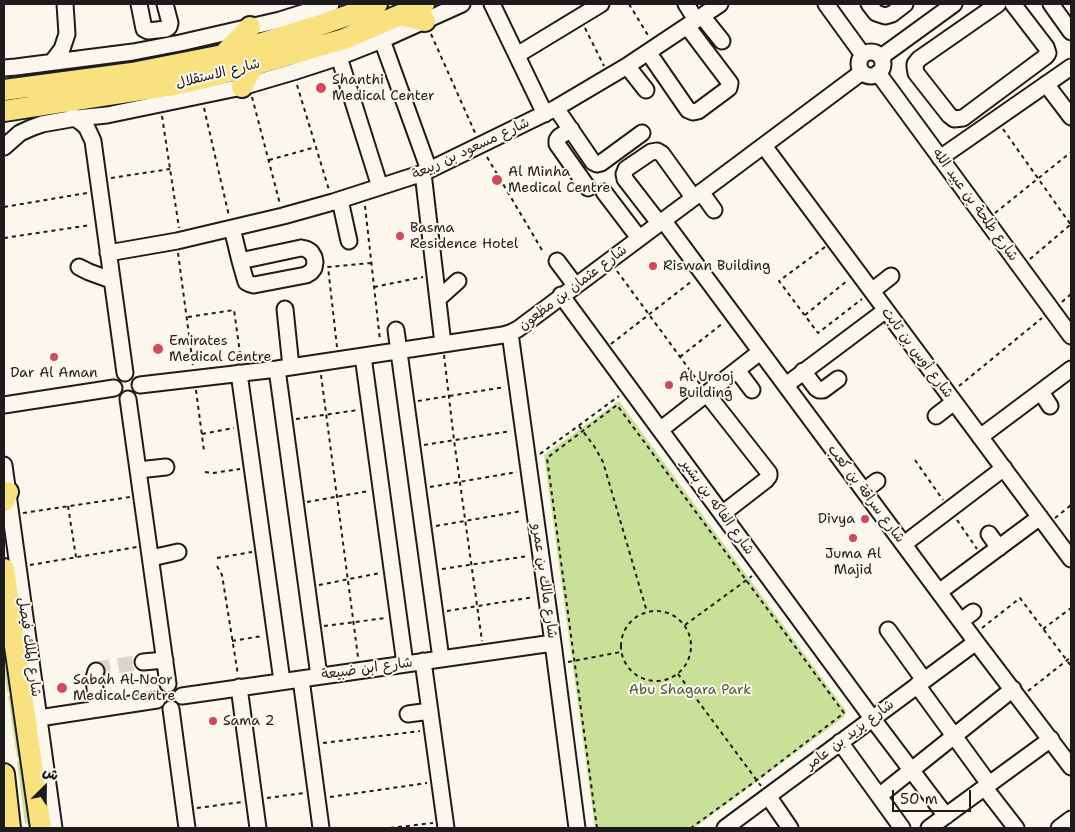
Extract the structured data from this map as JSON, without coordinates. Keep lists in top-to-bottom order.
{
  "streets": {
    "main road": ["شارع الاستقلال", "شارع الملك فيصل"],
    "street": [
      "شارع مسعود بن ربيعة",
      "شارع طلحة بن عبيد الله",
      "شارع عثمان بن مظعون",
      "شارع أوس بن ثابت",
      "شارع سراقة بن كعب",
      "شارع الفاكه بن بشير",
      "شارع مالك بن عمرو",
      "شارع ابن ضبيعة",
      "شارع يزيد بن عامر"
    ]
  },
  "crossings": [
    ["شارع طلحة بن عبيد الله", "شارع عثمان بن مظعون"],
    ["شارع عثمان بن مظعون", "شارع أوس بن ثابت"],
    ["شارع عثمان بن مظعون", "شارع سراقة بن كعب"],
    ["شارع عثمان بن مظعون", "شارع الفاكه بن بشير"],
    ["شارع عثمان بن مظعون", "شارع مالك بن عمرو"],
    ["شارع سراقة بن كعب", "شارع يزيد بن عامر"],
    ["شارع الفاكه بن بشير", "شارع يزيد بن عامر"],
    ["شارع مالك بن عمرو", "شارع ابن ضبيعة"]
  ],
  "parks": ["Abu Shagara Park"],
  "places": [
    "Shanthi Medical Center",
    "Al Minha Medical Centre",
    "Basma Residence Hotel",
    "Riswan Building",
    "Emirates Medical Centre",
    "Dar Al Aman",
    "Al Urooj Building",
    "Divya",
    "Juma Al Majid",
    "Sabah Al-Noor Medical Centre",
    "Sama 2"
  ],
  "scale_bar": "50 m",
  "north": "top right"
}
